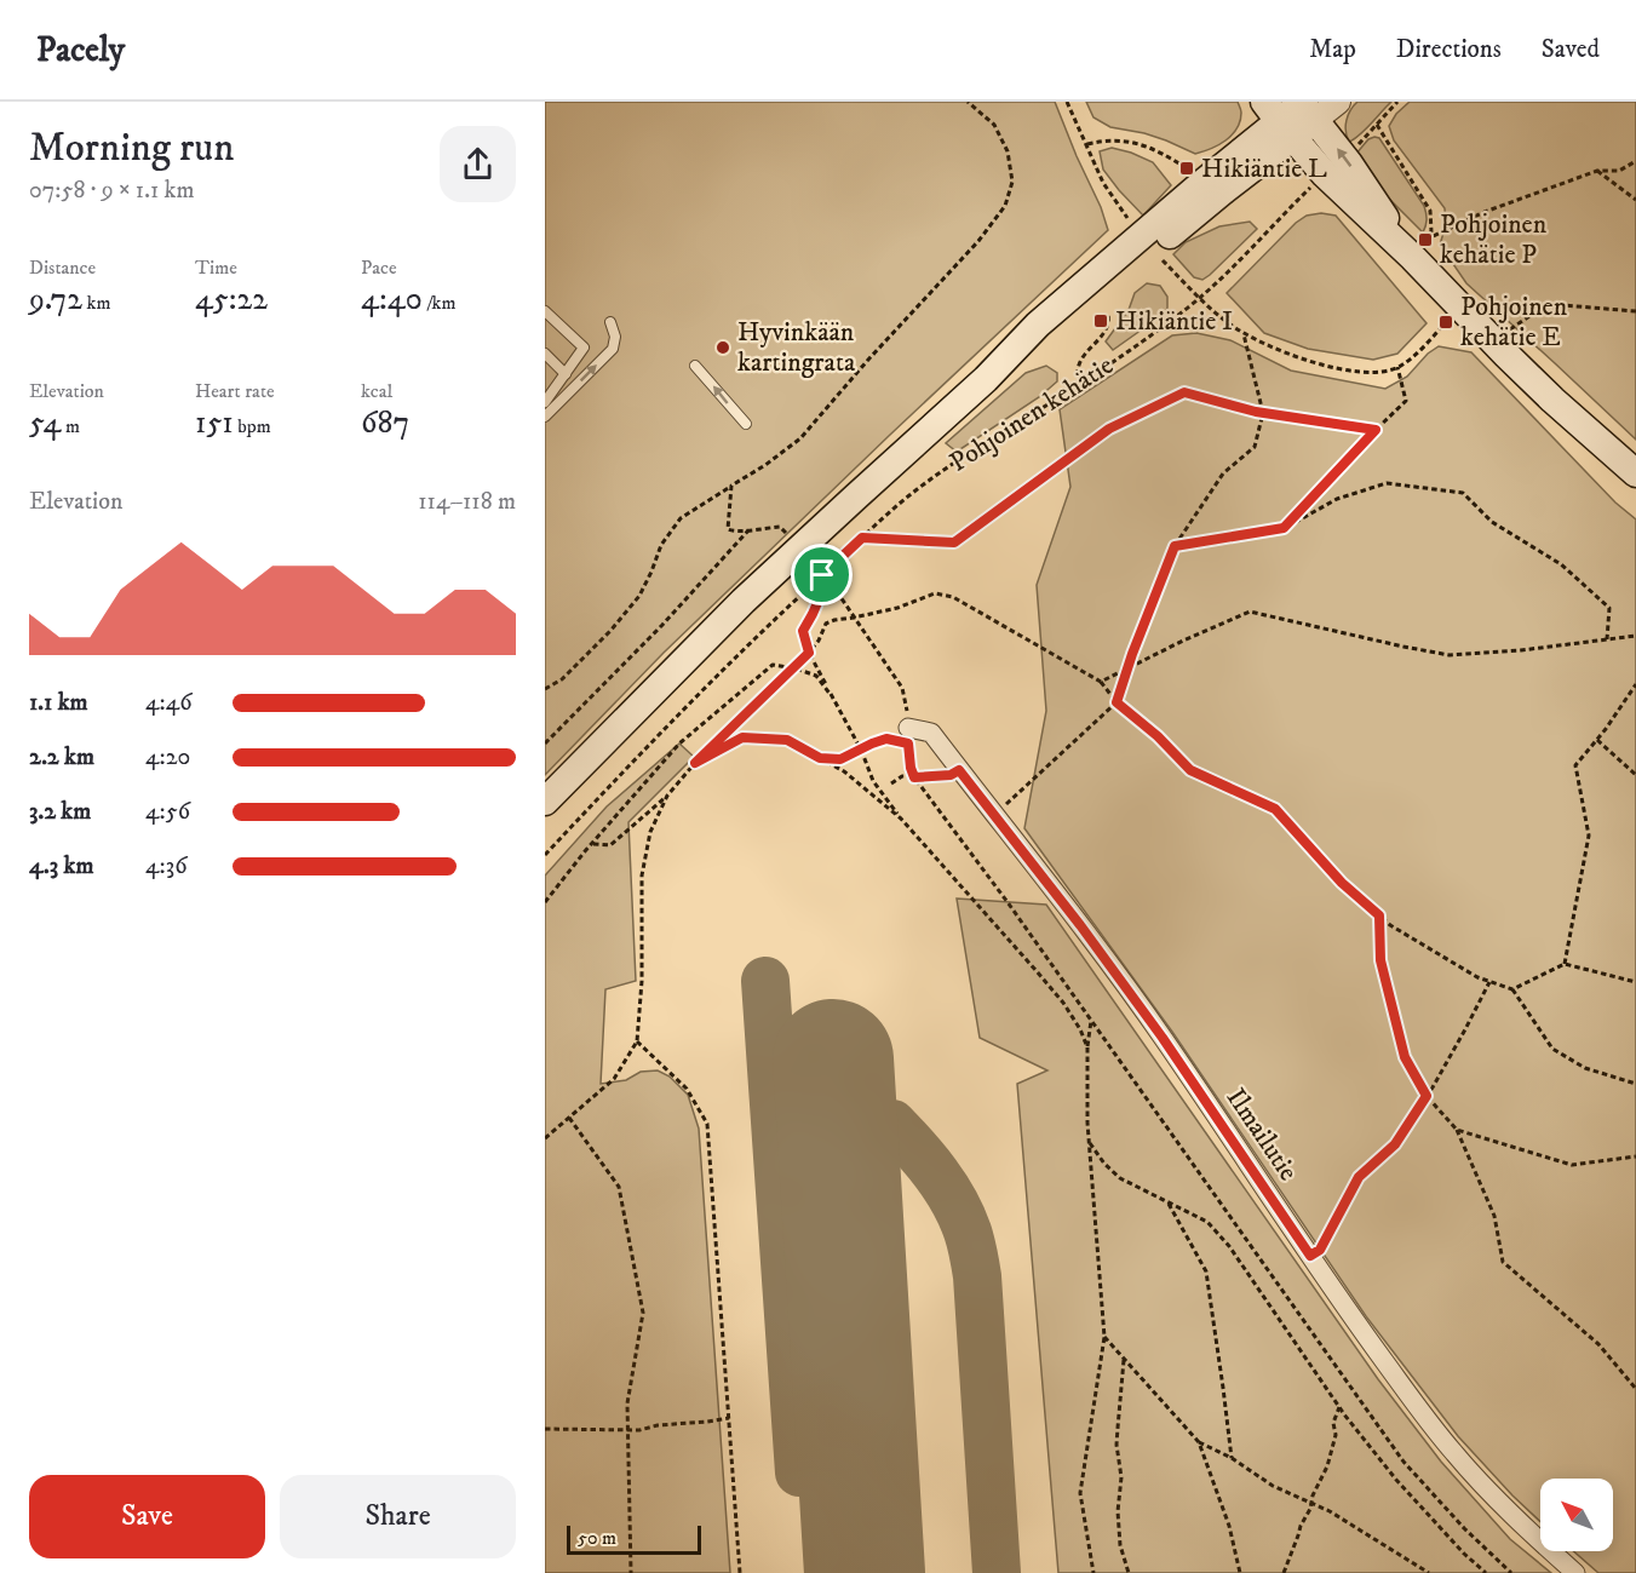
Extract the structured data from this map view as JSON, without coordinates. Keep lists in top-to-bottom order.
{
  "streets": {
    "main road": ["Pohjoinen kehätie"],
    "street": ["Ilmailutie"]
  },
  "places": {
    "transit": [
      "Hikiäntie L",
      "Pohjoinen kehätie P",
      "Hikiäntie I",
      "Pohjoinen kehätie E"
    ],
    "other": ["Hyvinkään kartingrata"]
  },
  "scale_bar": "50 m",
  "north": "top left",
  "page": {
    "header": "Pacely",
    "nav": ["Map", "Directions", "Saved"],
    "heading": ["Morning run", "07:58 · 9 × 1.1 km"],
    "stats": [
      ["Distance", "9.72 km"],
      ["Time", "45:22"],
      ["Pace", "4:40 /km"],
      ["Elevation", "54 m"],
      ["Heart rate", "151 bpm"],
      ["kcal", "687"]
    ],
    "chart": ["Elevation", "114–118 m"],
    "list": [
      {
        "name": "1.1 km",
        "note": "4:46"
      },
      {
        "name": "2.2 km",
        "note": "4:20"
      },
      {
        "name": "3.2 km",
        "note": "4:56"
      },
      {
        "name": "4.3 km",
        "note": "4:36"
      }
    ],
    "buttons": ["Save", "Share"],
    "scale": "50 m"
  }
}
